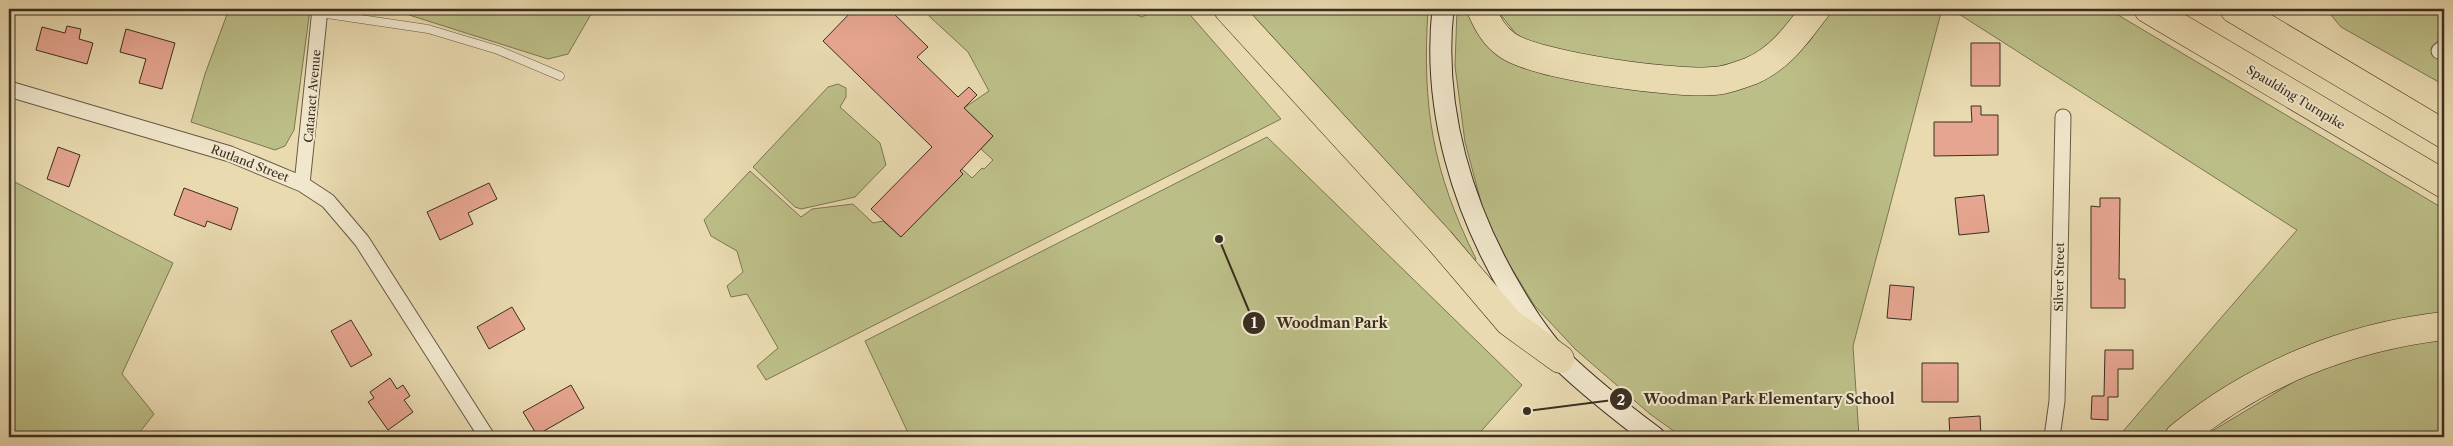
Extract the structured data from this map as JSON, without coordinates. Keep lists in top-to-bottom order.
{
  "streets": {
    "highway": ["Spaulding Turnpike"],
    "street": ["Cataract Avenue", "Rutland Street", "Silver Street"]
  },
  "crossings": [
    ["Cataract Avenue", "Rutland Street"]
  ],
  "places": ["Woodman Park", "Woodman Park Elementary School"]
}
